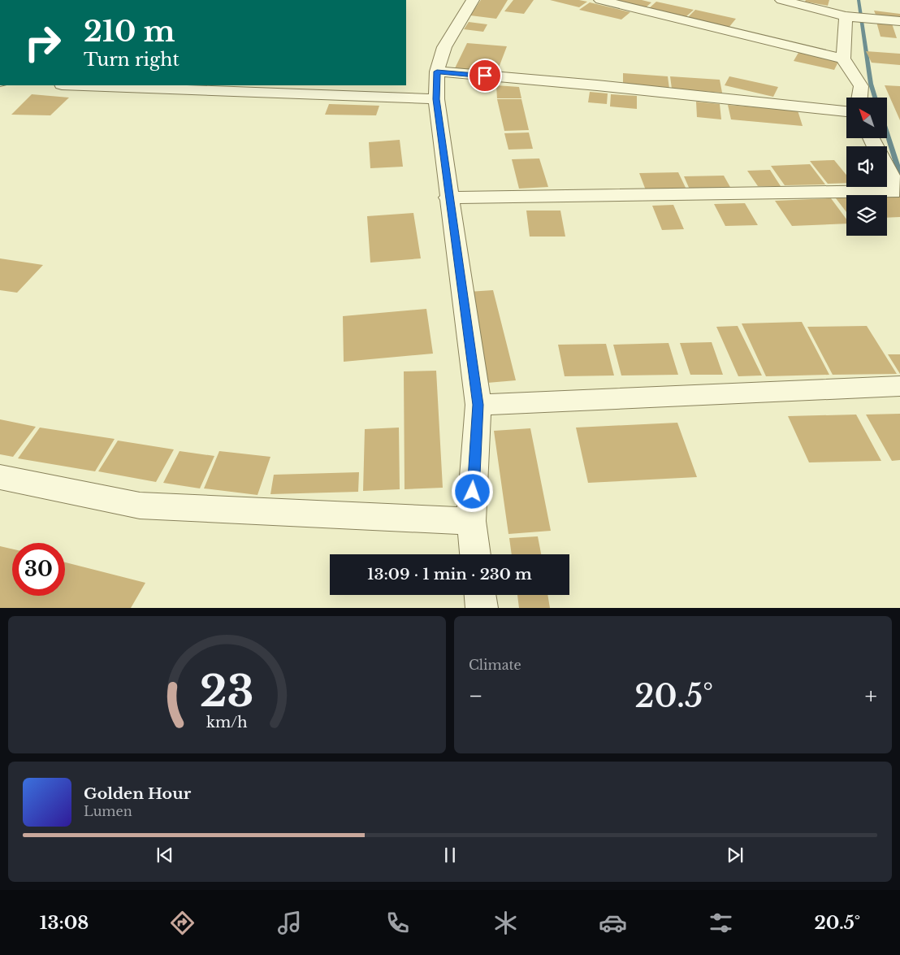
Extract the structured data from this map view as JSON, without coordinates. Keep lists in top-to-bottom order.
{
  "north": "top left",
  "page": {
    "turn": ["210 m", "Turn right"],
    "limit": "30",
    "trip": "13:09 · 1 min · 230 m",
    "tile": "Climate",
    "heat": ["−", "20.5°", "+"],
    "song": ["Golden Hour", "Lumen"],
    "tabs": ["13:08", "20.5°"],
    "gauge": ["23", "km/h"]
  }
}
